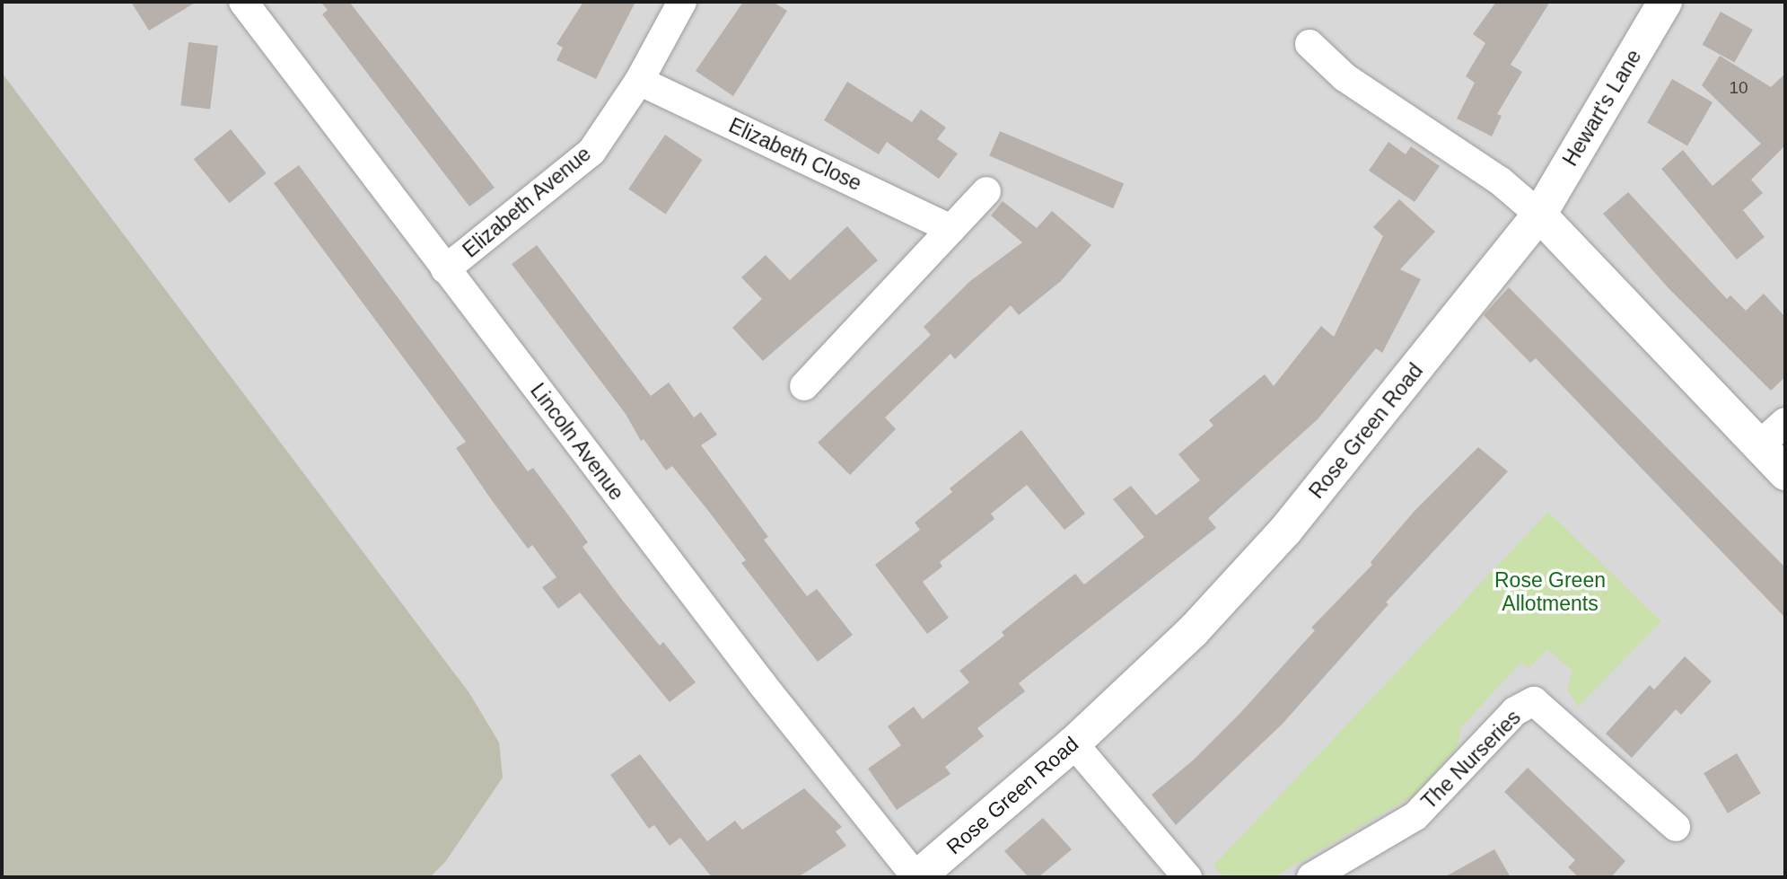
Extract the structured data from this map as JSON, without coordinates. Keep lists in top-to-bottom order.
{
  "streets": {
    "street": [
      "Hewart's Lane",
      "Elizabeth Close",
      "Elizabeth Avenue",
      "Rose Green Road",
      "Lincoln Avenue",
      "The Nurseries"
    ]
  },
  "crossings": [
    ["Hewart's Lane", "Rose Green Road"],
    ["Elizabeth Close", "Elizabeth Avenue"],
    ["Elizabeth Avenue", "Lincoln Avenue"],
    ["Rose Green Road", "Lincoln Avenue"]
  ],
  "parks": ["Rose Green Allotments"],
  "house_numbers": ["10"]
}
